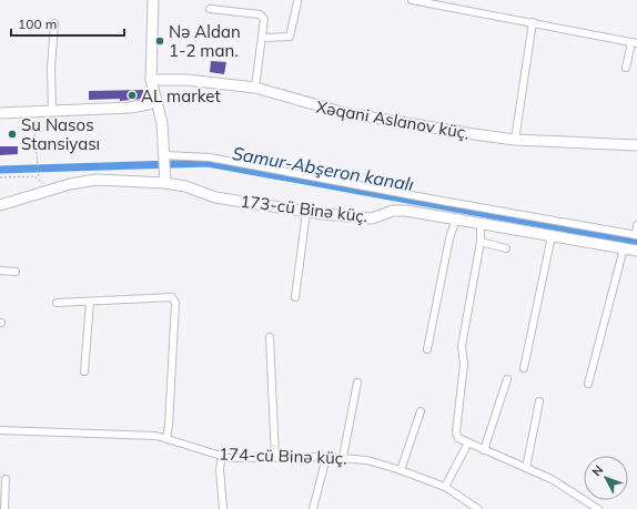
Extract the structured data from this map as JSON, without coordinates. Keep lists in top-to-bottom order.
{
  "streets": {
    "street": ["Xəqani Aslanov küç.", "173-cü Binə küç.", "174-cü Binə küç."]
  },
  "water": ["Samur-Abşeron kanalı"],
  "places": ["Nə Aldan 1-2 man.", "AL market", "Su Nasos Stansiyası"],
  "scale_bar": "100 m",
  "north": "top left"
}
